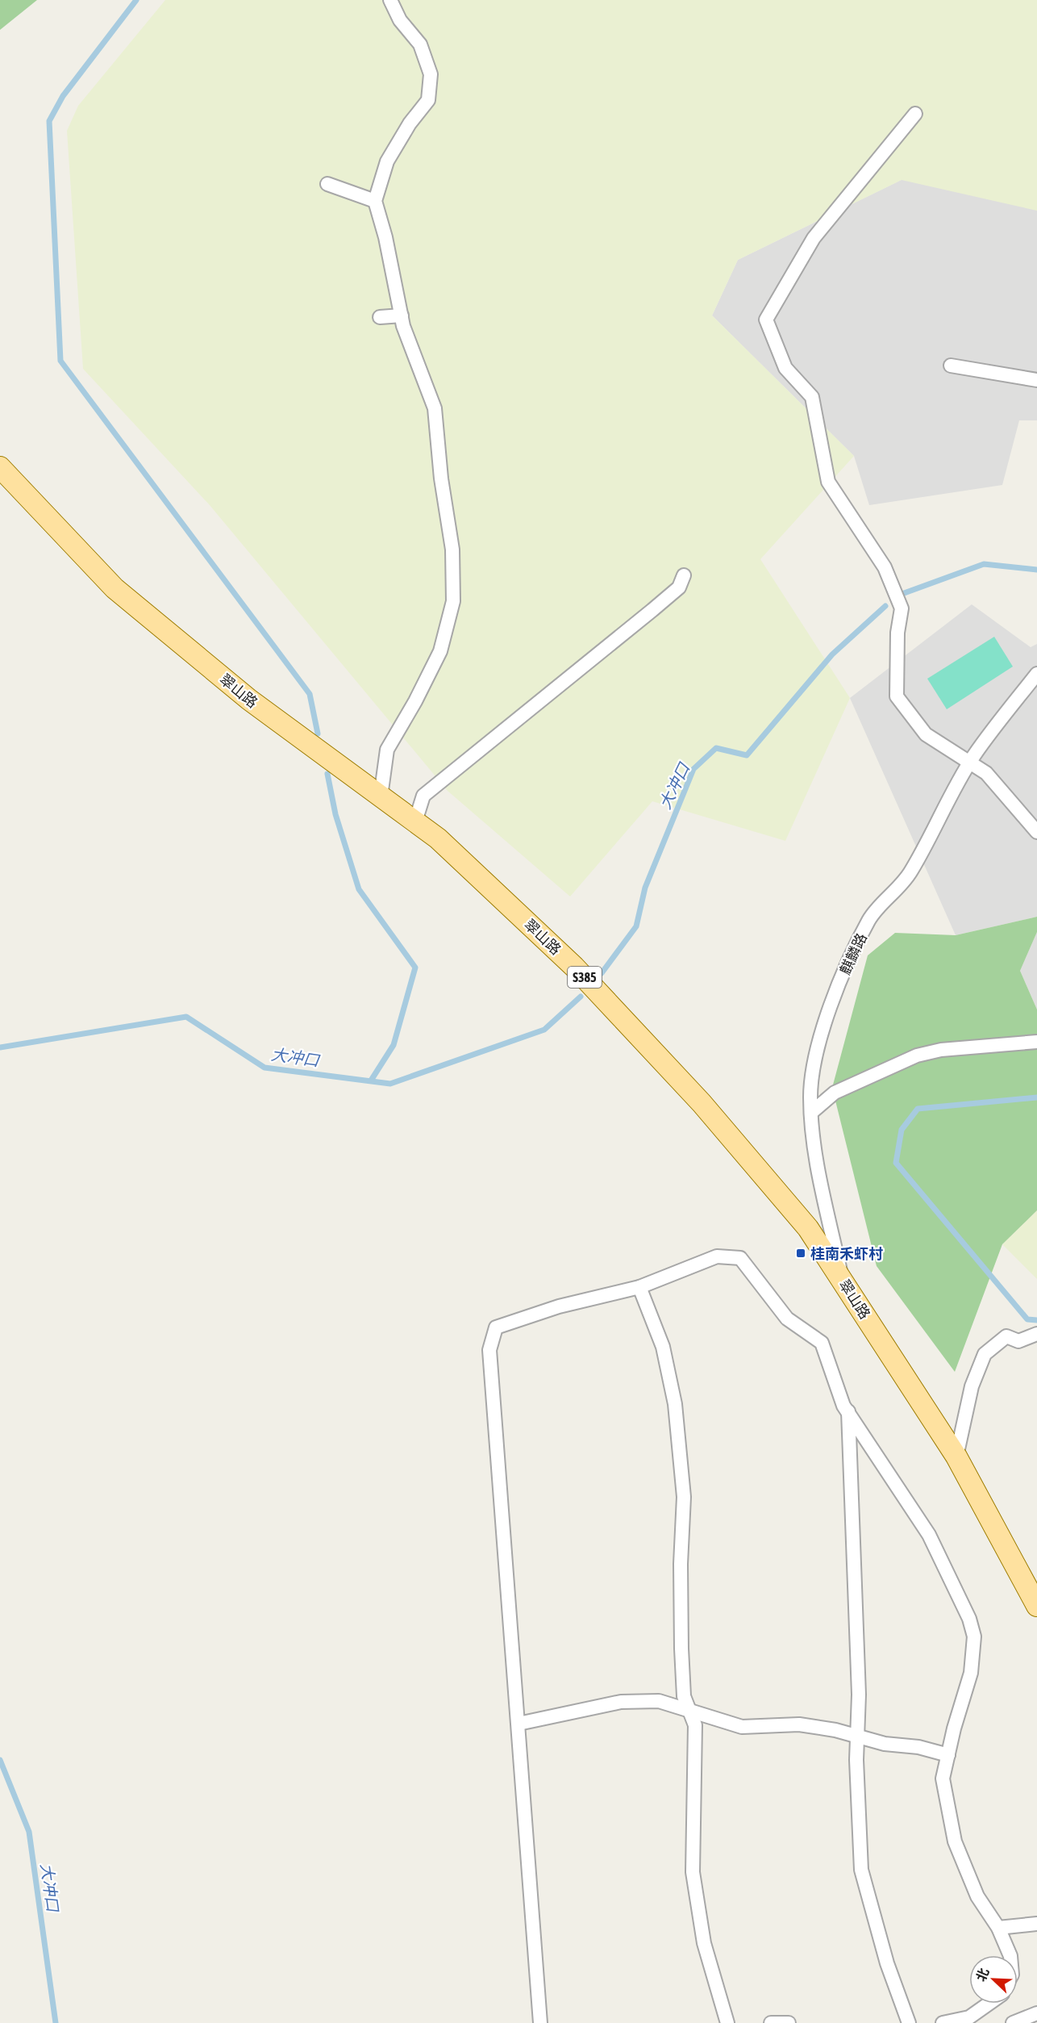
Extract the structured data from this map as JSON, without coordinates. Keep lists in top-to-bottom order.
{
  "streets": {
    "main road": ["翠山路", "S385"],
    "street": ["麒麟路"]
  },
  "crossings": [
    ["翠山路", "麒麟路"]
  ],
  "water": ["大冲口"],
  "places": {
    "transit": ["桂南禾虾村"]
  },
  "north": "top left"
}
